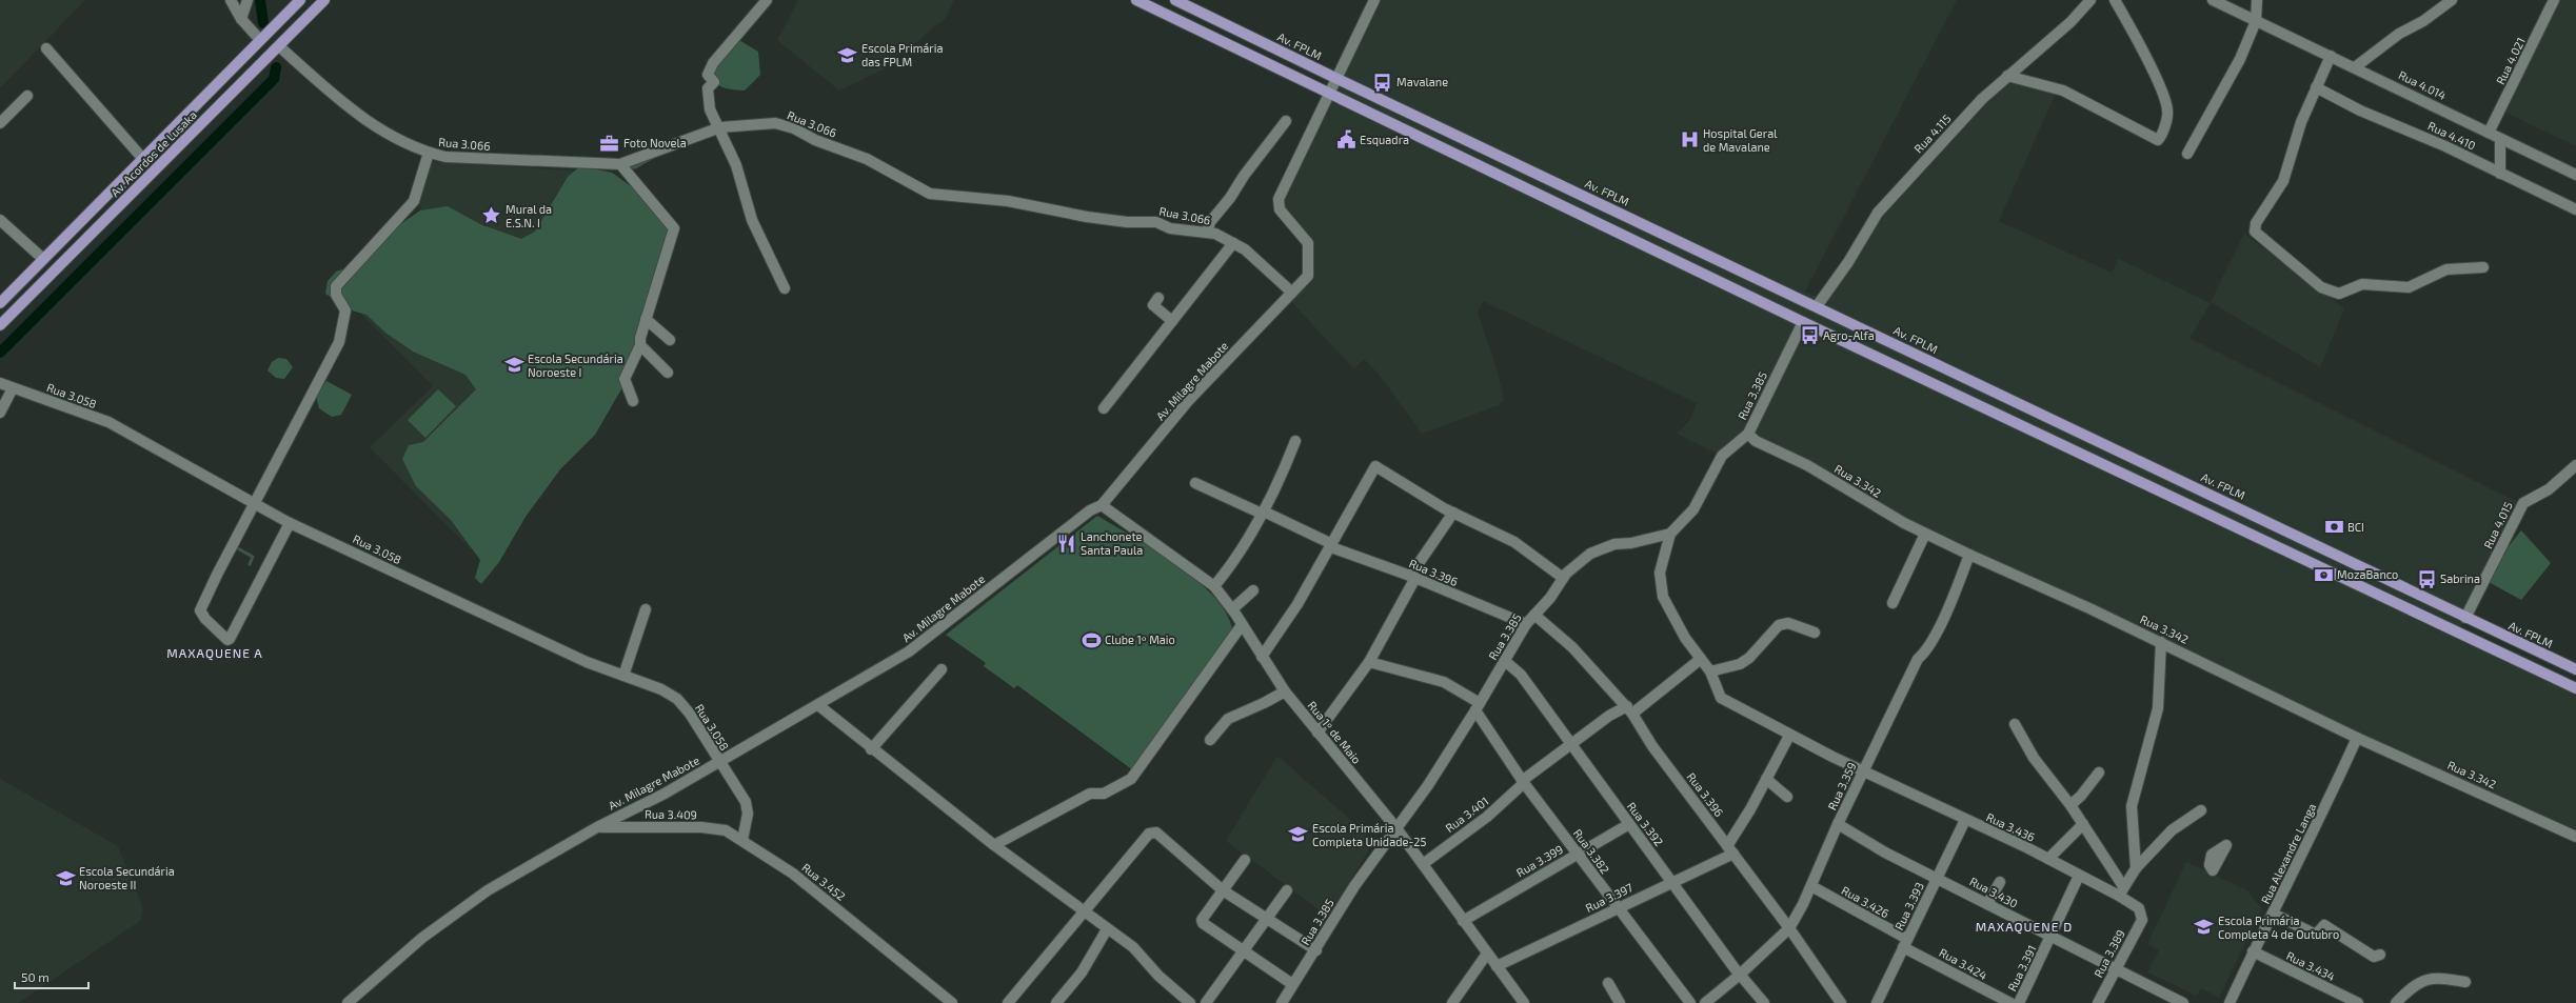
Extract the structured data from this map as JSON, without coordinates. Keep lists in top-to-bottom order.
{
  "streets": {
    "main road": ["Av. FPLM", "Av. Acordos de Lusaka"],
    "street": [
      "Rua 4.021",
      "Rua 4.014",
      "Rua 3.066",
      "Rua 4.115",
      "Rua 4.410",
      "Av. Milagre Mabote",
      "Rua 3.058",
      "Rua 3.385",
      "Rua 3.342",
      "Rua 4.015",
      "Rua 3.396",
      "Rua 1º de Maio",
      "Rua 3.359",
      "Rua 3.409",
      "Rua 3.401",
      "Rua 3.392",
      "Rua 3.436",
      "Rua 3.382",
      "Rua Alexandre Langa",
      "Rua 3.399",
      "Rua 3.452",
      "Rua 3.430",
      "Rua 3.397",
      "Rua 3.426",
      "Rua 3.393",
      "Rua 3.389",
      "Rua 3.424",
      "Rua 3.434",
      "Rua 3.391"
    ]
  },
  "crossings": [
    ["Av. FPLM", "Rua 4.115"],
    ["Av. FPLM", "Av. Milagre Mabote"],
    ["Av. FPLM", "Rua 4.015"],
    ["Rua 4.021", "Rua 4.014"],
    ["Rua 3.066", "Av. Acordos de Lusaka"],
    ["Rua 3.066", "Av. Milagre Mabote"],
    ["Av. Milagre Mabote", "Rua 3.058"],
    ["Av. Milagre Mabote", "Rua 1º de Maio"],
    ["Av. Milagre Mabote", "Rua 3.409"],
    ["Rua 3.385", "Rua 3.342"],
    ["Rua 3.385", "Rua 3.396"],
    ["Rua 3.385", "Rua 1º de Maio"],
    ["Rua 3.385", "Rua 3.392"],
    ["Rua 3.385", "Rua 3.436"],
    ["Rua 3.385", "Rua 3.382"],
    ["Rua 3.342", "Rua 3.359"],
    ["Rua 3.342", "Rua Alexandre Langa"],
    ["Rua 3.396", "Rua 3.359"],
    ["Rua 3.396", "Rua 3.401"],
    ["Rua 3.396", "Rua 3.397"],
    ["Rua 1º de Maio", "Rua 3.401"],
    ["Rua 1º de Maio", "Rua 3.399"],
    ["Rua 1º de Maio", "Rua 3.397"],
    ["Rua 3.359", "Rua 3.392"],
    ["Rua 3.359", "Rua 3.436"],
    ["Rua 3.359", "Rua 3.430"],
    ["Rua 3.359", "Rua 3.426"],
    ["Rua 3.409", "Rua 3.452"],
    ["Rua 3.401", "Rua 3.392"],
    ["Rua 3.401", "Rua 3.436"],
    ["Rua 3.401", "Rua 3.382"],
    ["Rua 3.392", "Rua 3.399"],
    ["Rua 3.392", "Rua 3.397"],
    ["Rua 3.436", "Rua 3.393"],
    ["Rua 3.436", "Rua 3.389"],
    ["Rua 3.436", "Rua 3.391"],
    ["Rua 3.382", "Rua 3.399"],
    ["Rua 3.382", "Rua 3.397"],
    ["Rua Alexandre Langa", "Rua 3.434"],
    ["Rua 3.430", "Rua 3.393"],
    ["Rua 3.430", "Rua 3.389"],
    ["Rua 3.430", "Rua 3.391"],
    ["Rua 3.426", "Rua 3.393"],
    ["Rua 3.426", "Rua 3.424"],
    ["Rua 3.393", "Rua 3.424"]
  ],
  "districts": ["MAXAQUENE A", "MAXAQUENE D"],
  "places": {
    "school or university": [
      "Escola Primária das FPLM",
      "Escola Secundária Noroeste I",
      "Escola Primária Completa Unidade-25",
      "Escola Secundária Noroeste II",
      "Escola Primária Completa 4 de Outubro"
    ],
    "bus stop": ["Mavalane", "Agro-Alfa", "Sabrina"],
    "public building": ["Esquadra"],
    "hospital": ["Hospital Geral de Mavalane"],
    "office": ["Foto Novela"],
    "place": ["Mural da E.S.N. I"],
    "bank": ["BCI", "MozaBanco"],
    "restaurant": ["Lanchonete Santa Paula"],
    "sports": ["Clube 1º Maio"]
  },
  "scale_bar": "50 m"
}
